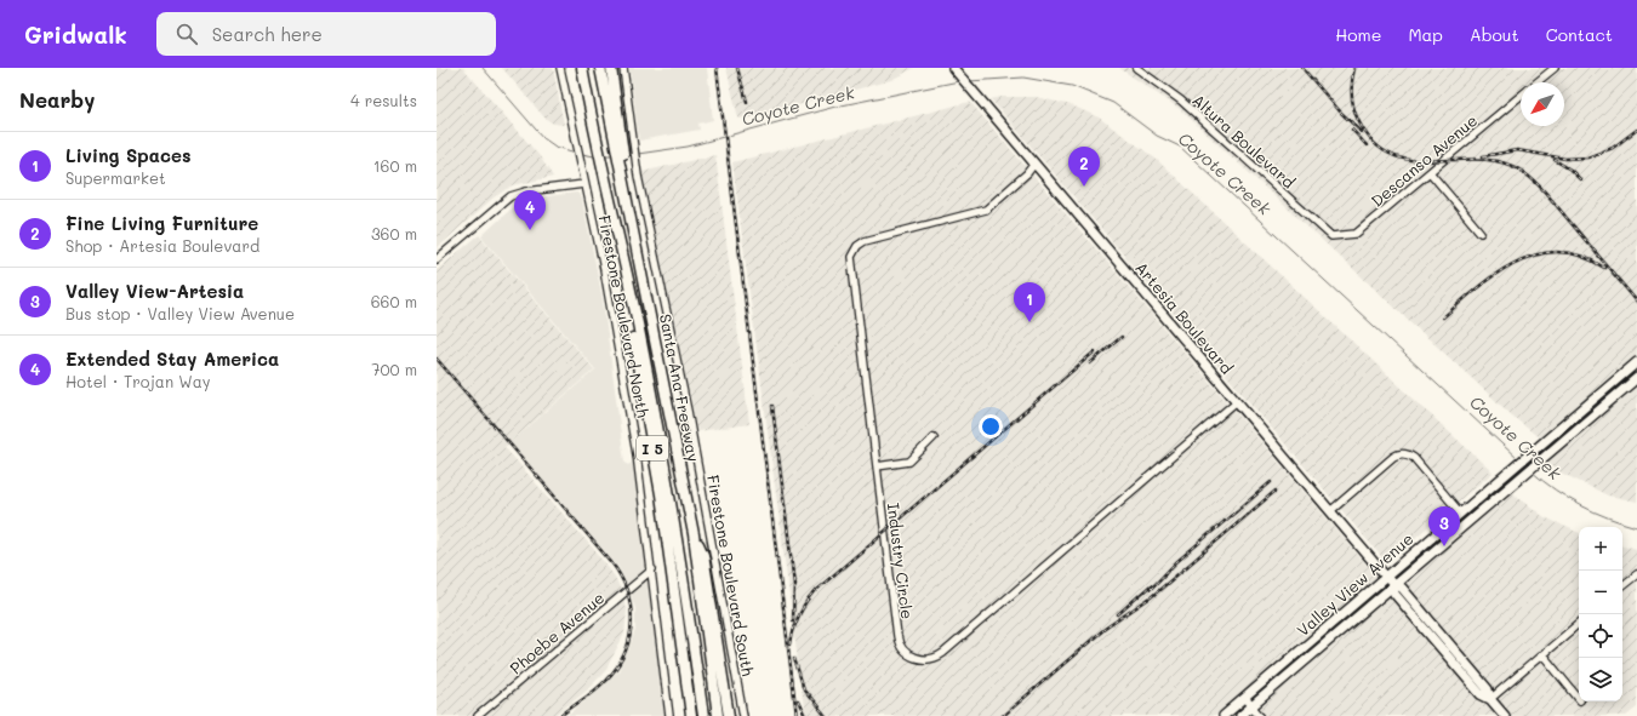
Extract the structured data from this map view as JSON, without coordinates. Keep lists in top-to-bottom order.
{
  "streets": {
    "highway": ["Santa Ana Freeway", "I 5"],
    "main road": ["Artesia Boulevard", "Valley View Avenue"],
    "street": [
      "Altura Boulevard",
      "Descanso Avenue",
      "Firestone Boulevard North",
      "Industry Circle",
      "Firestone Boulevard South",
      "Phoebe Avenue"
    ]
  },
  "crossings": [
    ["Altura Boulevard", "Descanso Avenue"],
    ["Firestone Boulevard North", "Phoebe Avenue"],
    ["Artesia Boulevard", "Industry Circle"],
    ["Artesia Boulevard", "Valley View Avenue"]
  ],
  "water": ["Coyote Creek"],
  "north": "bottom left",
  "page": {
    "header": "Gridwalk",
    "search": "Search here",
    "nav": [
      "Home",
      "Map",
      "About",
      "Contact"
    ],
    "heading": ["Nearby", "4 results"],
    "list": [
      {
        "mark": "1",
        "name": "Living Spaces",
        "note": "Supermarket",
        "value": "160 m"
      },
      {
        "mark": "2",
        "name": "Fine Living Furniture",
        "note": "Shop · Artesia Boulevard",
        "value": "360 m"
      },
      {
        "mark": "3",
        "name": "Valley View-Artesia",
        "note": "Bus stop · Valley View Avenue",
        "value": "660 m"
      },
      {
        "mark": "4",
        "name": "Extended Stay America",
        "note": "Hotel · Trojan Way",
        "value": "700 m"
      }
    ],
    "pins": [
      "2",
      "4",
      "1",
      "3"
    ],
    "map_buttons": ["+", "−"]
  }
}
